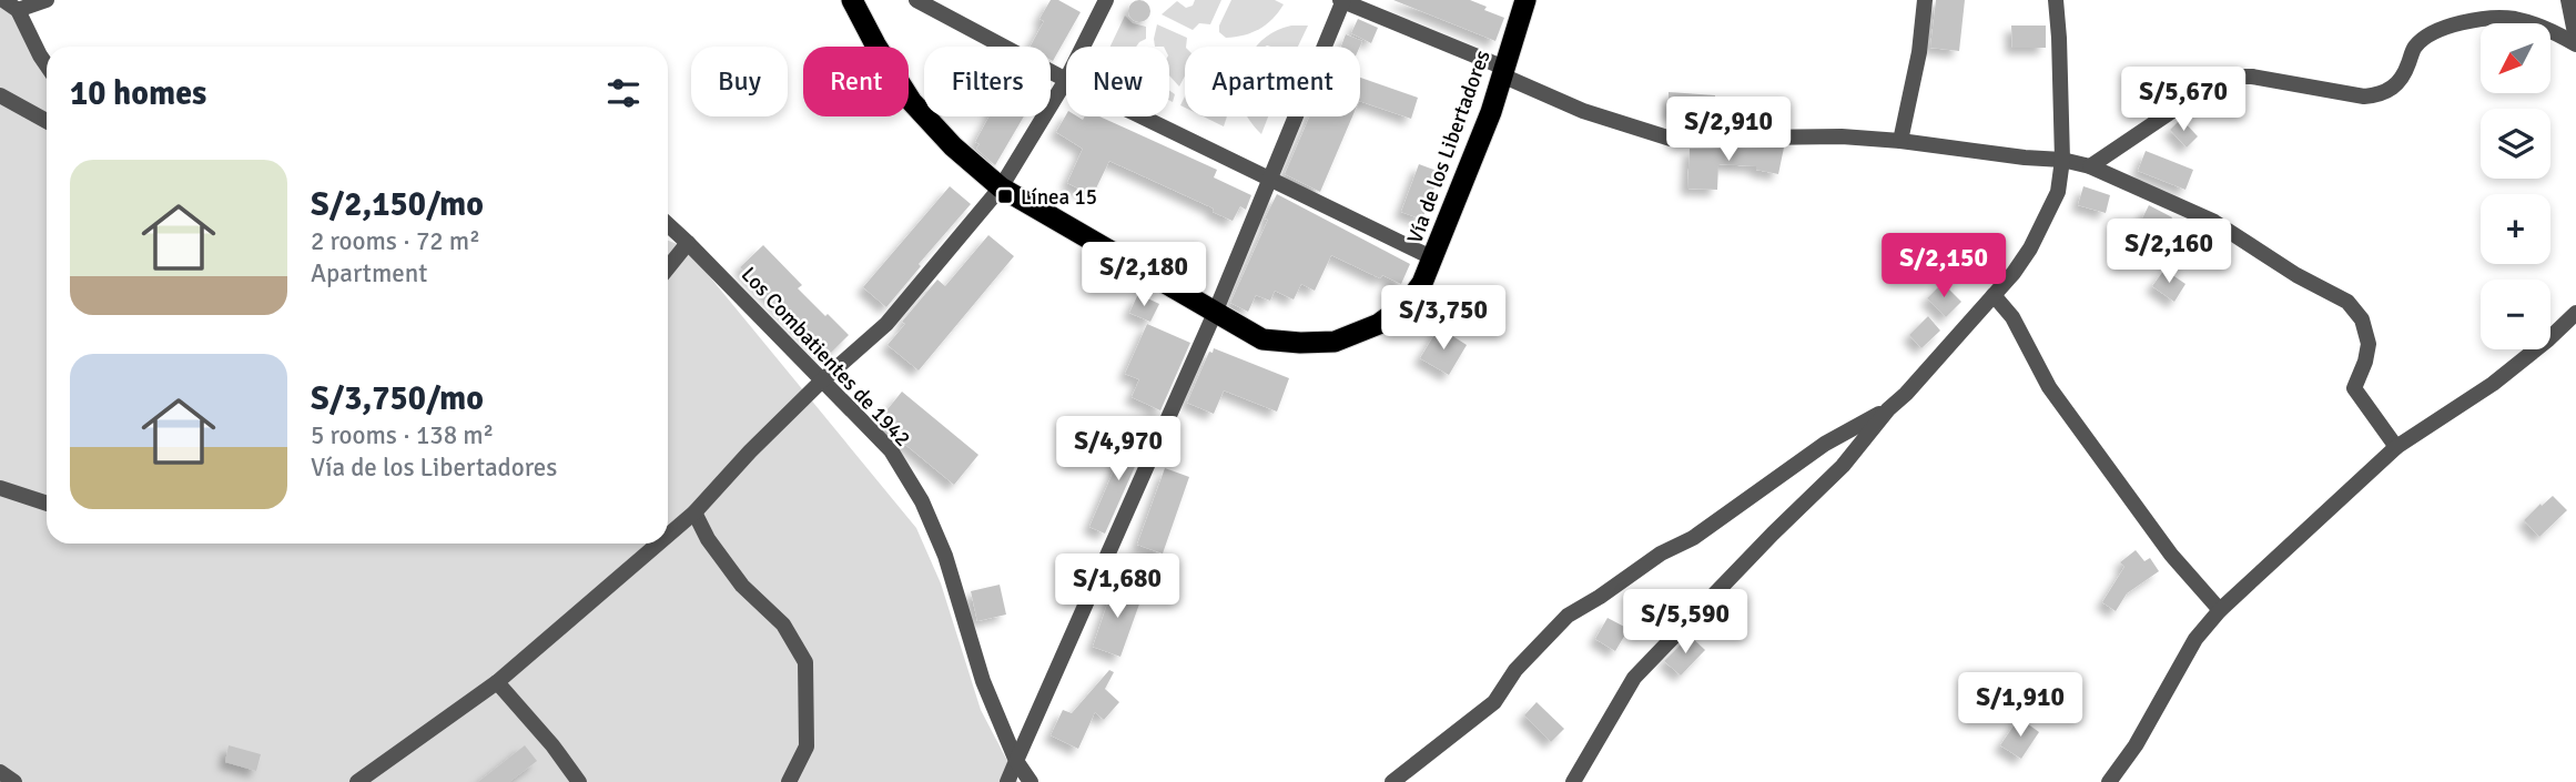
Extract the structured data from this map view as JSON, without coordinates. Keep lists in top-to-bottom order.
{
  "streets": {
    "highway": ["Vía de los Libertadores"],
    "street": ["Los Combatientes de 1942"]
  },
  "places": {
    "transit": ["Línea 15"]
  },
  "north": "bottom left",
  "page": {
    "map_buttons": ["+", "−"],
    "chip": [
      "Buy",
      "Rent",
      "Filters",
      "New",
      "Apartment"
    ],
    "heading": "10 homes",
    "price": [
      "S/5,670",
      "S/2,910",
      "S/2,160",
      "S/2,150",
      "S/2,180",
      "S/3,750",
      "S/4,970",
      "S/1,680",
      "S/5,590",
      "S/1,910"
    ],
    "list": [
      {
        "name": "S/2,150/mo",
        "note": "2 rooms · 72 m² · Apartment"
      },
      {
        "name": "S/3,750/mo",
        "note": "5 rooms · 138 m² · Vía de los Libertadores"
      }
    ]
  }
}
